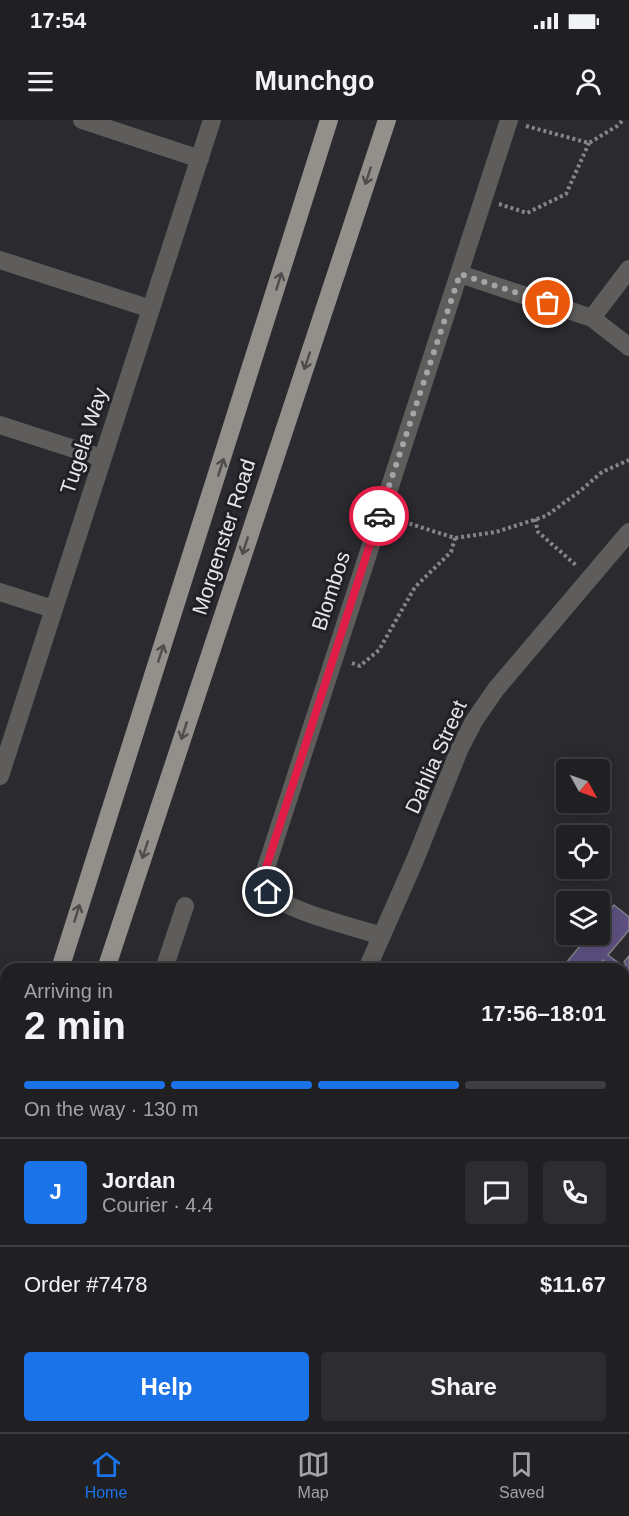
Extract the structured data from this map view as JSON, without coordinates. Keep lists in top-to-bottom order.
{
  "streets": {
    "main road": ["Morgenster Road"],
    "street": ["Tugela Way", "Blombos", "Dahlia Street"]
  },
  "crossings": [
    ["Blombos", "Dahlia Street"]
  ],
  "north": "bottom right",
  "page": {
    "status": "17:54",
    "header": "Munchgo",
    "heading": ["2 min", "Arriving in", "17:56–18:01"],
    "panel": [
      "Jordan",
      "Courier · 4.4",
      "Order #7478",
      "$11.67"
    ],
    "bar": "On the way · 130 m",
    "round": "J",
    "buttons": ["Help", "Share"],
    "tabs": ["Home", "Map", "Saved"]
  }
}
